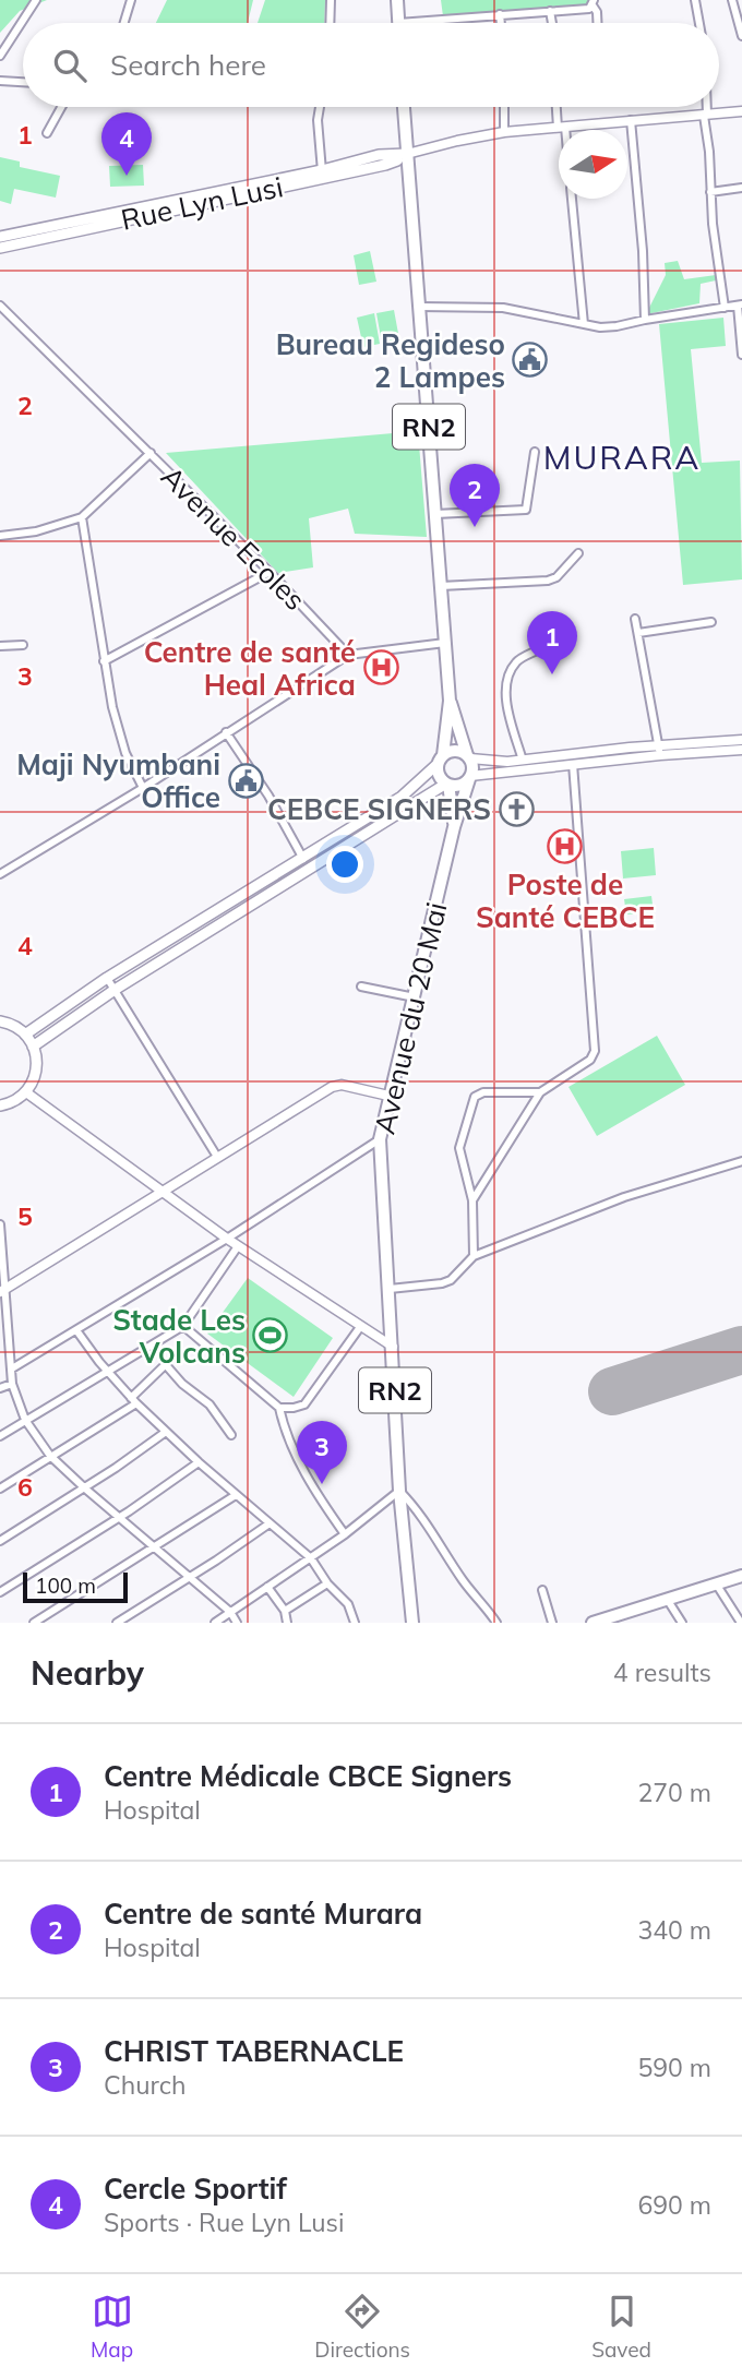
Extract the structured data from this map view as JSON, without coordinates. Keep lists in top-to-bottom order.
{
  "streets": {
    "highway": ["RN2", "Avenue du 20 Mai"],
    "main road": ["Rue Lyn Lusi"],
    "street": ["Avenue Ecoles"]
  },
  "crossings": [
    ["Rue Lyn Lusi", "RN2"],
    ["RN2", "Avenue du 20 Mai"]
  ],
  "districts": ["MURARA"],
  "places": {
    "public building": ["Bureau Regideso 2 Lampes", "Maji Nyumbani Office"],
    "hospital": ["Centre de santé Heal Africa", "Poste de Santé CEBCE"],
    "church": ["CEBCE SIGNERS"],
    "sports": ["Stade Les Volcans"]
  },
  "scale_bar": "100 m",
  "north": "right",
  "page": {
    "search": "Search here",
    "pins": [
      "4",
      "2",
      "1",
      "3"
    ],
    "scale": "100 m",
    "heading": ["Nearby", "4 results"],
    "list": [
      {
        "mark": "1",
        "name": "Centre Médicale CBCE Signers",
        "note": "Hospital",
        "value": "270 m"
      },
      {
        "mark": "2",
        "name": "Centre de santé Murara",
        "note": "Hospital",
        "value": "340 m"
      },
      {
        "mark": "3",
        "name": "CHRIST TABERNACLE",
        "note": "Church",
        "value": "590 m"
      },
      {
        "mark": "4",
        "name": "Cercle Sportif",
        "note": "Sports · Rue Lyn Lusi",
        "value": "690 m"
      }
    ],
    "nav": ["Map", "Directions", "Saved"]
  },
  "grid": {
    "rows": [
      "1",
      "2",
      "3",
      "4",
      "5",
      "6"
    ]
  }
}
